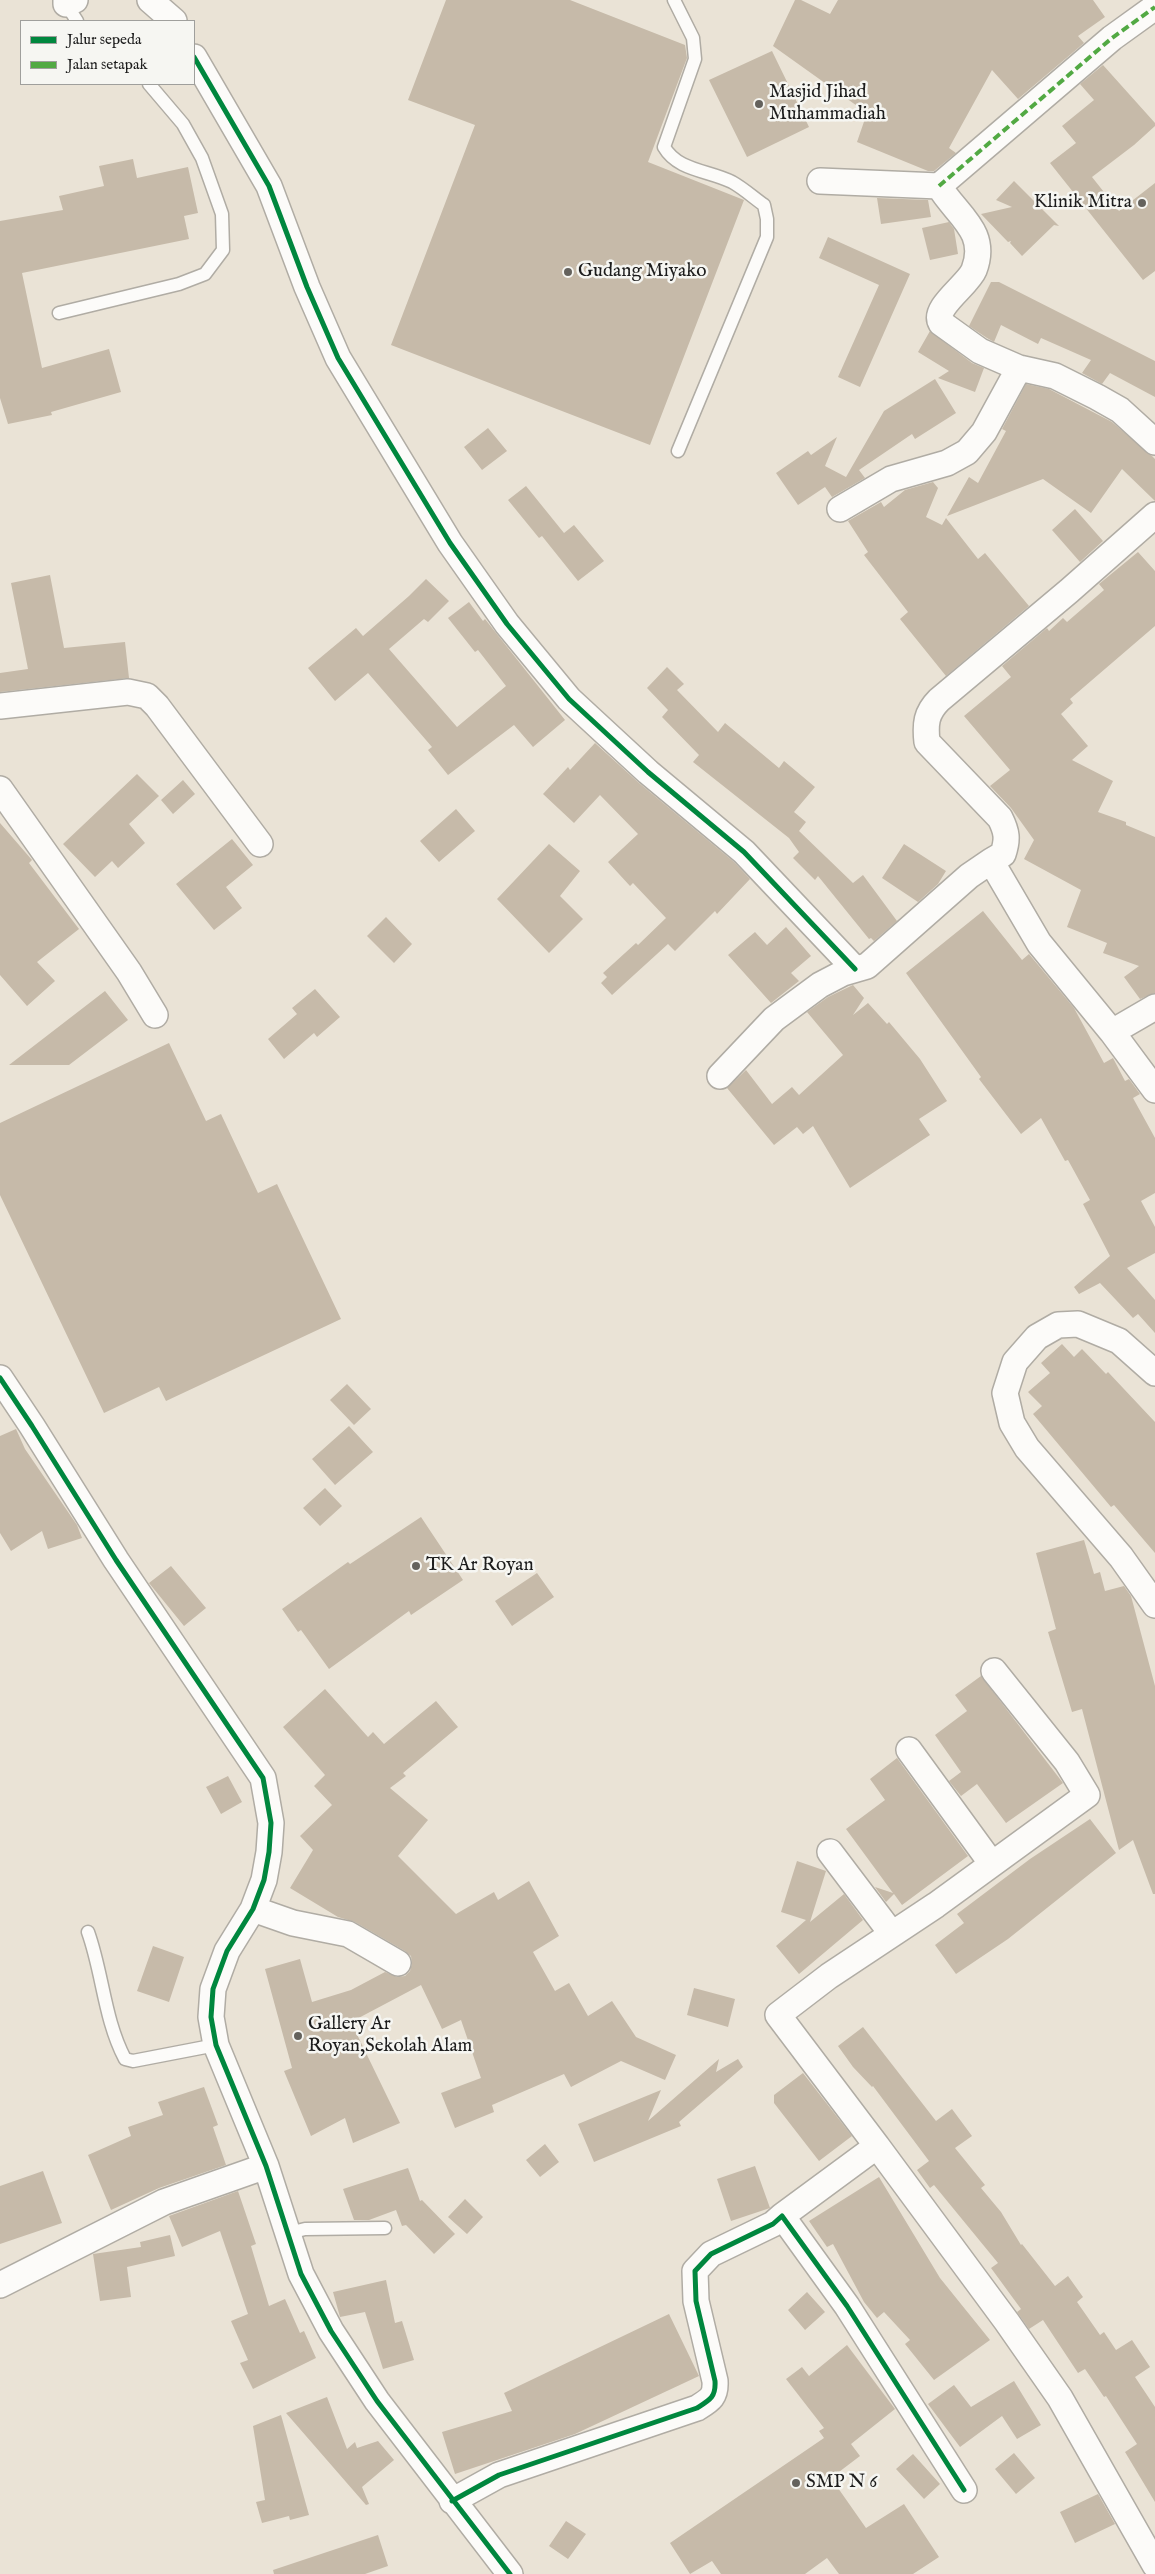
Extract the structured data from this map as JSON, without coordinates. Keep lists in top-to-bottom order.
{
  "places": [
    "Masjid Jihad Muhammadiah",
    "Klinik Mitra",
    "Gudang Miyako",
    "TK Ar Royan",
    "Gallery Ar Royan,Sekolah Alam",
    "SMP N 6"
  ],
  "legend": ["Jalur sepeda", "Jalan setapak"]
}
